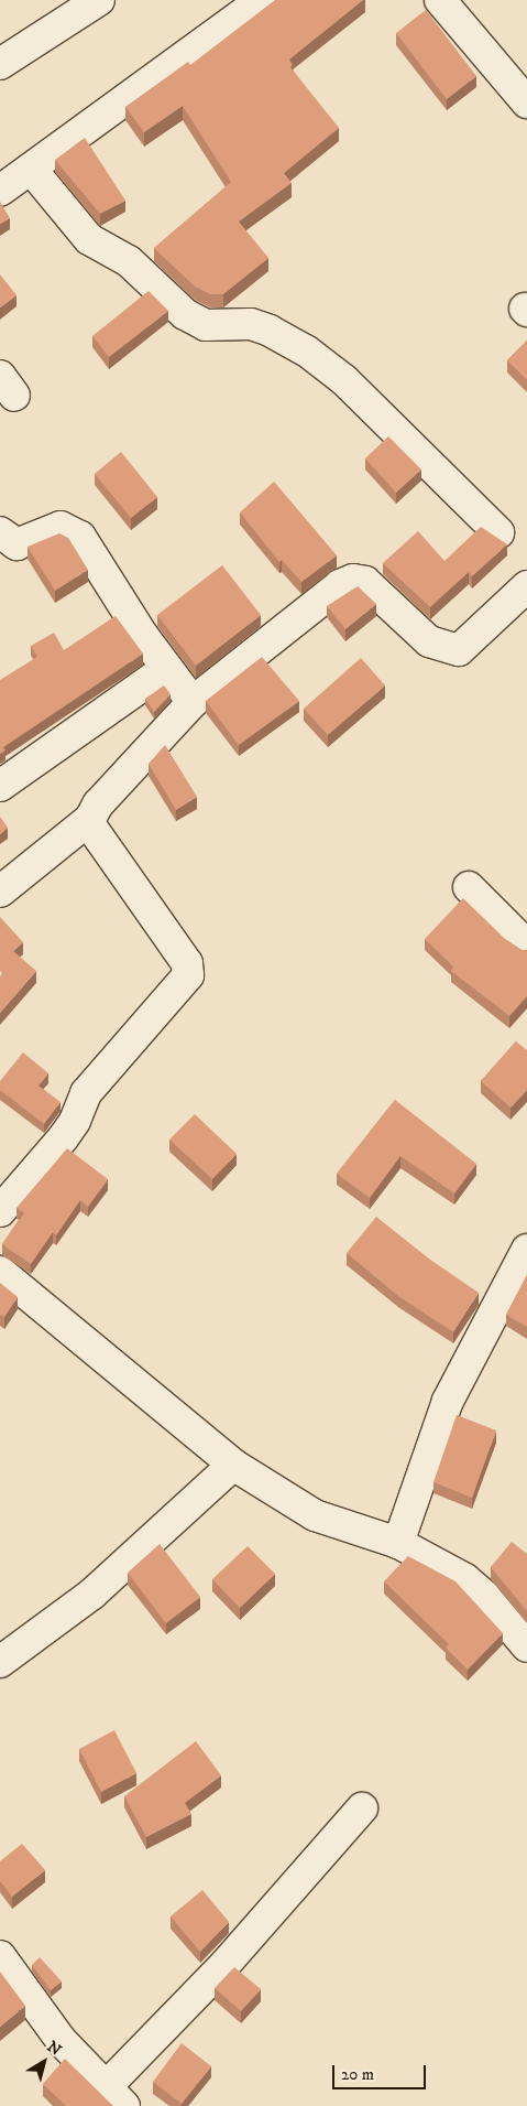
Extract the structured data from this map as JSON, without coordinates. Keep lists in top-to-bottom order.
{
  "scale_bar": "20 m",
  "north": "top right"
}
